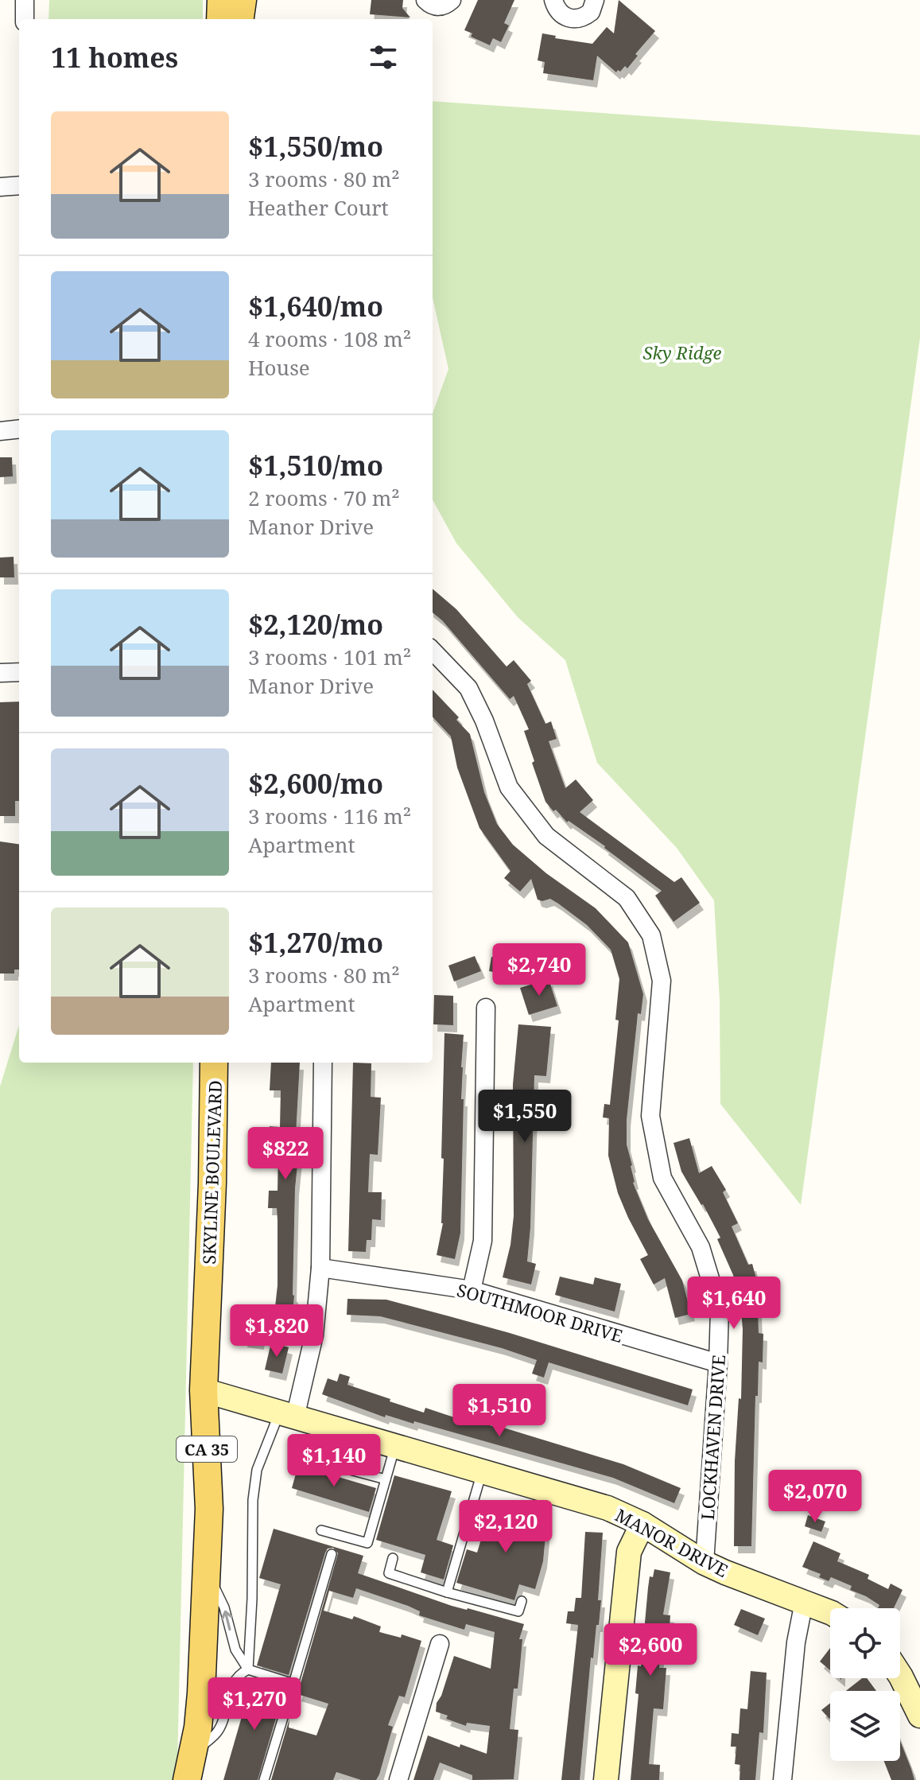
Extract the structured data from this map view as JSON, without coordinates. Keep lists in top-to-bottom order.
{
  "streets": {
    "main road": ["SKYLINE BOULEVARD", "CA 35"],
    "street": ["SOUTHMOOR DRIVE", "LOCKHAVEN DRIVE", "MANOR DRIVE"]
  },
  "crossings": [
    ["SKYLINE BOULEVARD", "MANOR DRIVE"],
    ["SOUTHMOOR DRIVE", "LOCKHAVEN DRIVE"],
    ["LOCKHAVEN DRIVE", "MANOR DRIVE"]
  ],
  "parks": ["Sky Ridge"],
  "page": {
    "heading": "11 homes",
    "list": [
      {
        "name": "$1,550/mo",
        "note": "3 rooms · 80 m² · Heather Court"
      },
      {
        "name": "$1,640/mo",
        "note": "4 rooms · 108 m² · House"
      },
      {
        "name": "$1,510/mo",
        "note": "2 rooms · 70 m² · Manor Drive"
      },
      {
        "name": "$2,120/mo",
        "note": "3 rooms · 101 m² · Manor Drive"
      },
      {
        "name": "$2,600/mo",
        "note": "3 rooms · 116 m² · Apartment"
      },
      {
        "name": "$1,270/mo",
        "note": "3 rooms · 80 m² · Apartment"
      }
    ],
    "price": [
      "$2,740",
      "$1,550",
      "$822",
      "$1,640",
      "$1,820",
      "$1,510",
      "$1,140",
      "$2,070",
      "$2,120",
      "$2,600",
      "$1,270"
    ]
  }
}
